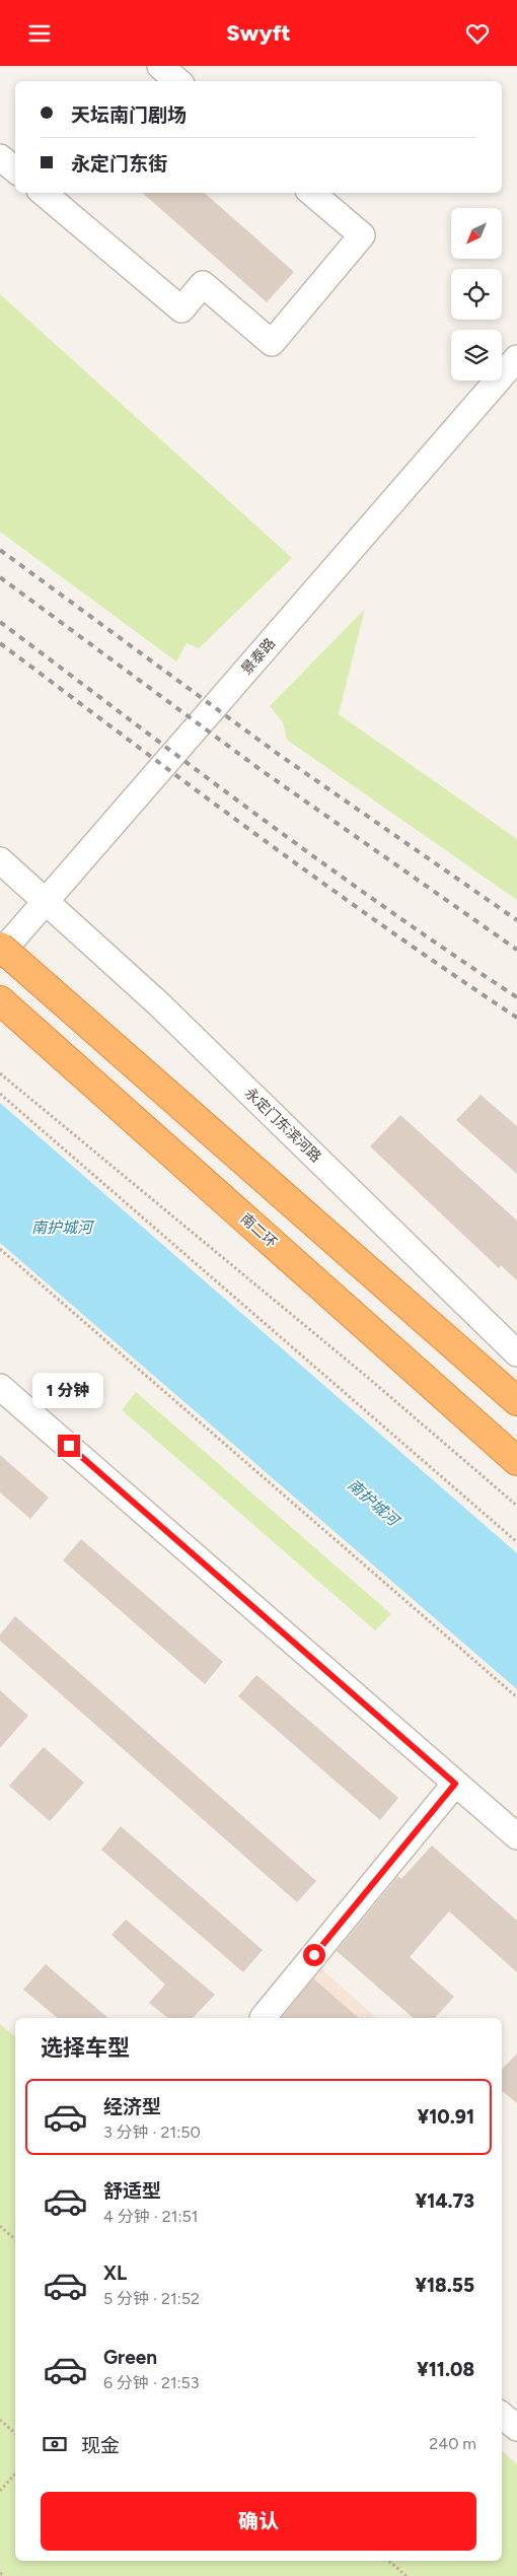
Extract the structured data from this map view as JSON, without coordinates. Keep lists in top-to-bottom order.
{
  "streets": {
    "highway": ["南二环"],
    "street": ["景泰路", "永定门东滨河路"]
  },
  "crossings": [
    ["景泰路", "永定门东滨河路"]
  ],
  "water": ["南护城河"],
  "north": "bottom left",
  "page": {
    "header": "Swyft",
    "banner": ["天坛南门剧场", "永定门东街"],
    "bubble": "1 分钟",
    "heading": "选择车型",
    "list": [
      {
        "name": "经济型",
        "note": "3 分钟 · 21:50",
        "value": "¥10.91"
      },
      {
        "name": "舒适型",
        "note": "4 分钟 · 21:51",
        "value": "¥14.73"
      },
      {
        "name": "XL",
        "note": "5 分钟 · 21:52",
        "value": "¥18.55"
      },
      {
        "name": "Green",
        "note": "6 分钟 · 21:53",
        "value": "¥11.08"
      }
    ],
    "pay": ["现金", "240 m"],
    "buttons": "确认"
  }
}
